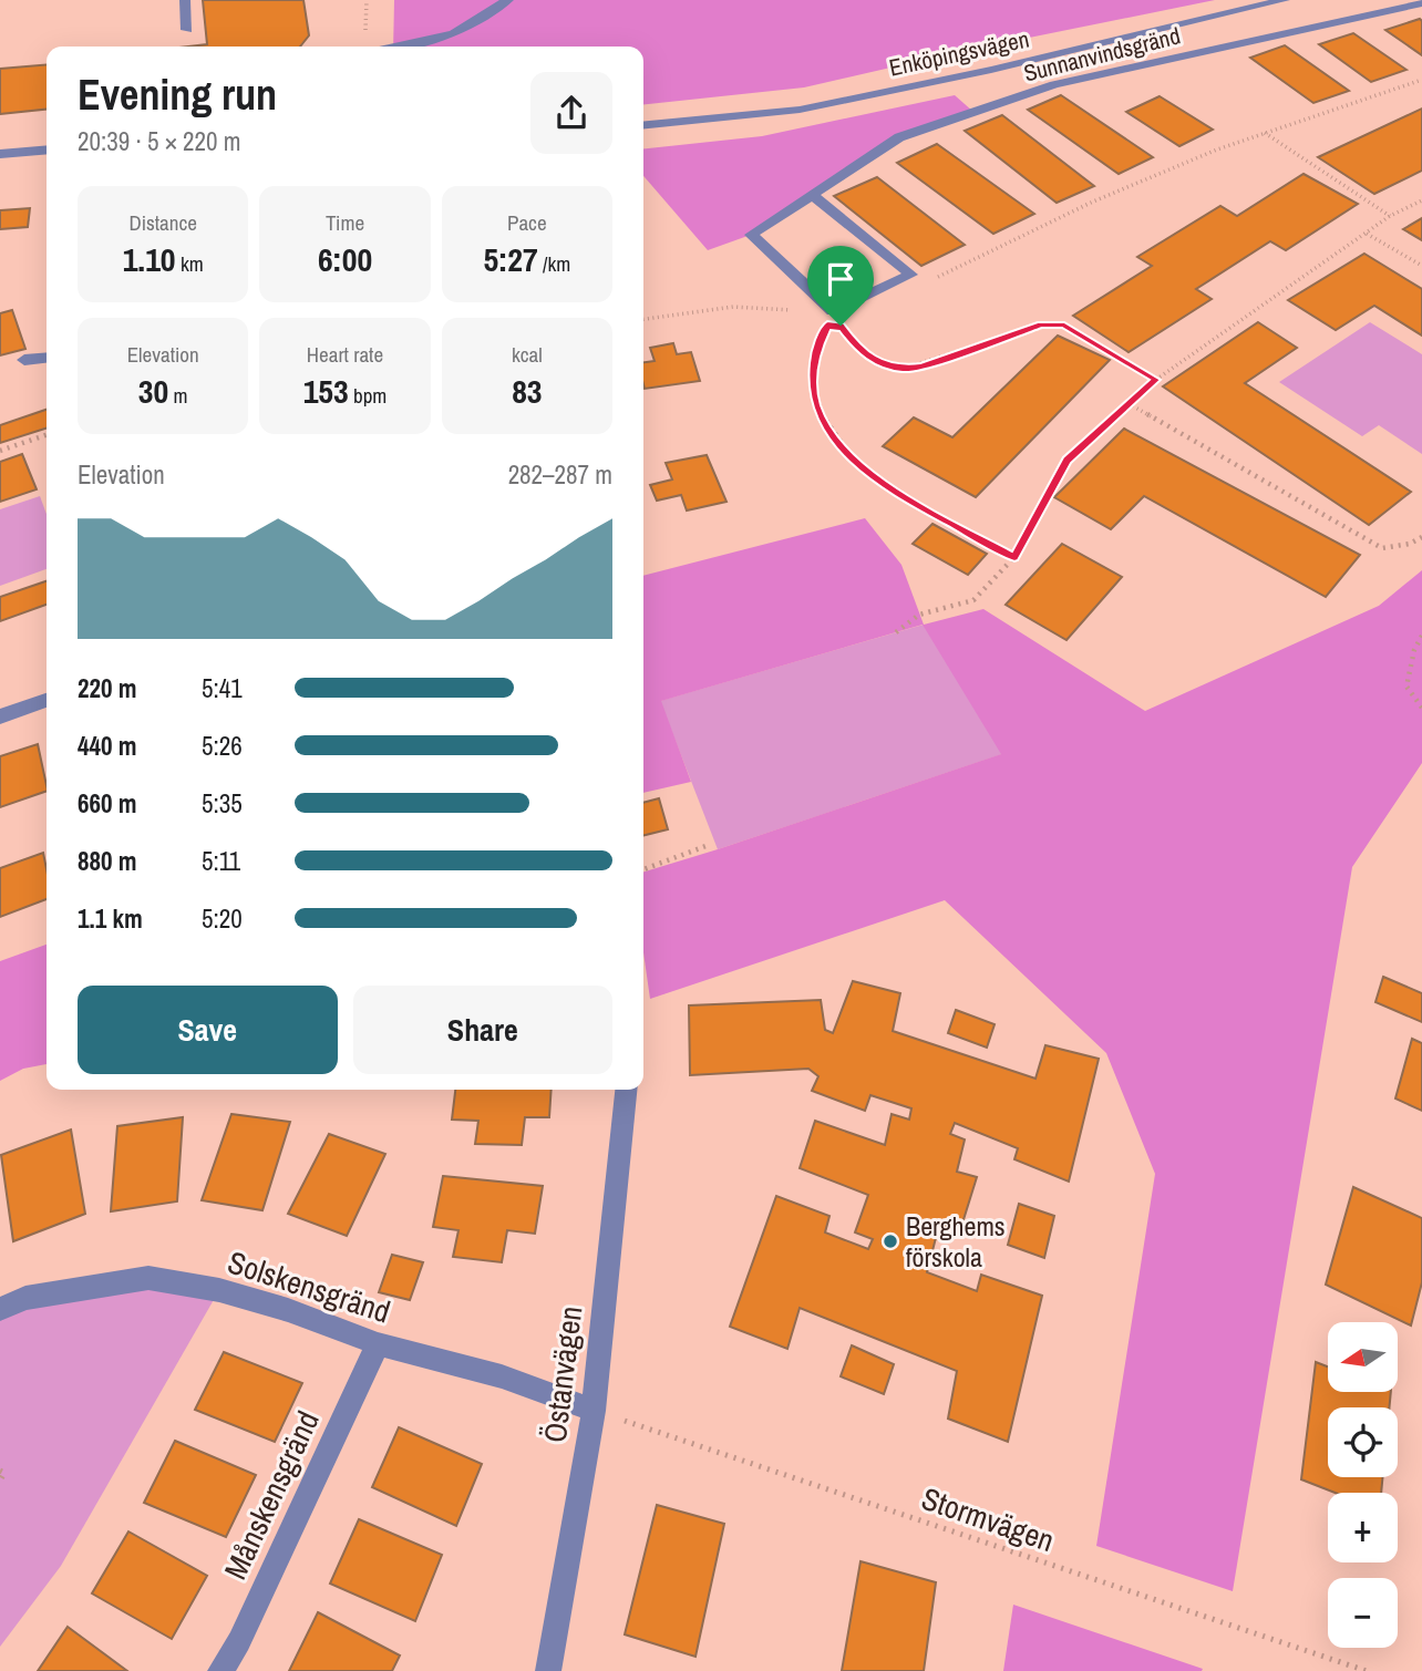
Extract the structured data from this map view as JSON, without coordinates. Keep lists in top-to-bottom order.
{
  "streets": {
    "street": [
      "Enköpingsvägen",
      "Sunnanvindsgränd",
      "Solskensgränd",
      "Östanvägen",
      "Månskensgränd"
    ],
    "path": ["Stormvägen"]
  },
  "crossings": [
    ["Solskensgränd", "Östanvägen"],
    ["Solskensgränd", "Månskensgränd"],
    ["Solskensgränd", "Stormvägen"],
    ["Östanvägen", "Stormvägen"]
  ],
  "places": ["Berghems förskola"],
  "north": "left",
  "page": {
    "heading": ["Evening run", "20:39 · 5 × 220 m"],
    "stats": [
      ["Distance", "1.10 km"],
      ["Time", "6:00"],
      ["Pace", "5:27 /km"],
      ["Elevation", "30 m"],
      ["Heart rate", "153 bpm"],
      ["kcal", "83"]
    ],
    "chart": ["Elevation", "282–287 m"],
    "list": [
      {
        "name": "220 m",
        "note": "5:41"
      },
      {
        "name": "440 m",
        "note": "5:26"
      },
      {
        "name": "660 m",
        "note": "5:35"
      },
      {
        "name": "880 m",
        "note": "5:11"
      },
      {
        "name": "1.1 km",
        "note": "5:20"
      }
    ],
    "buttons": ["Save", "Share"],
    "map_buttons": ["+", "−"]
  }
}
